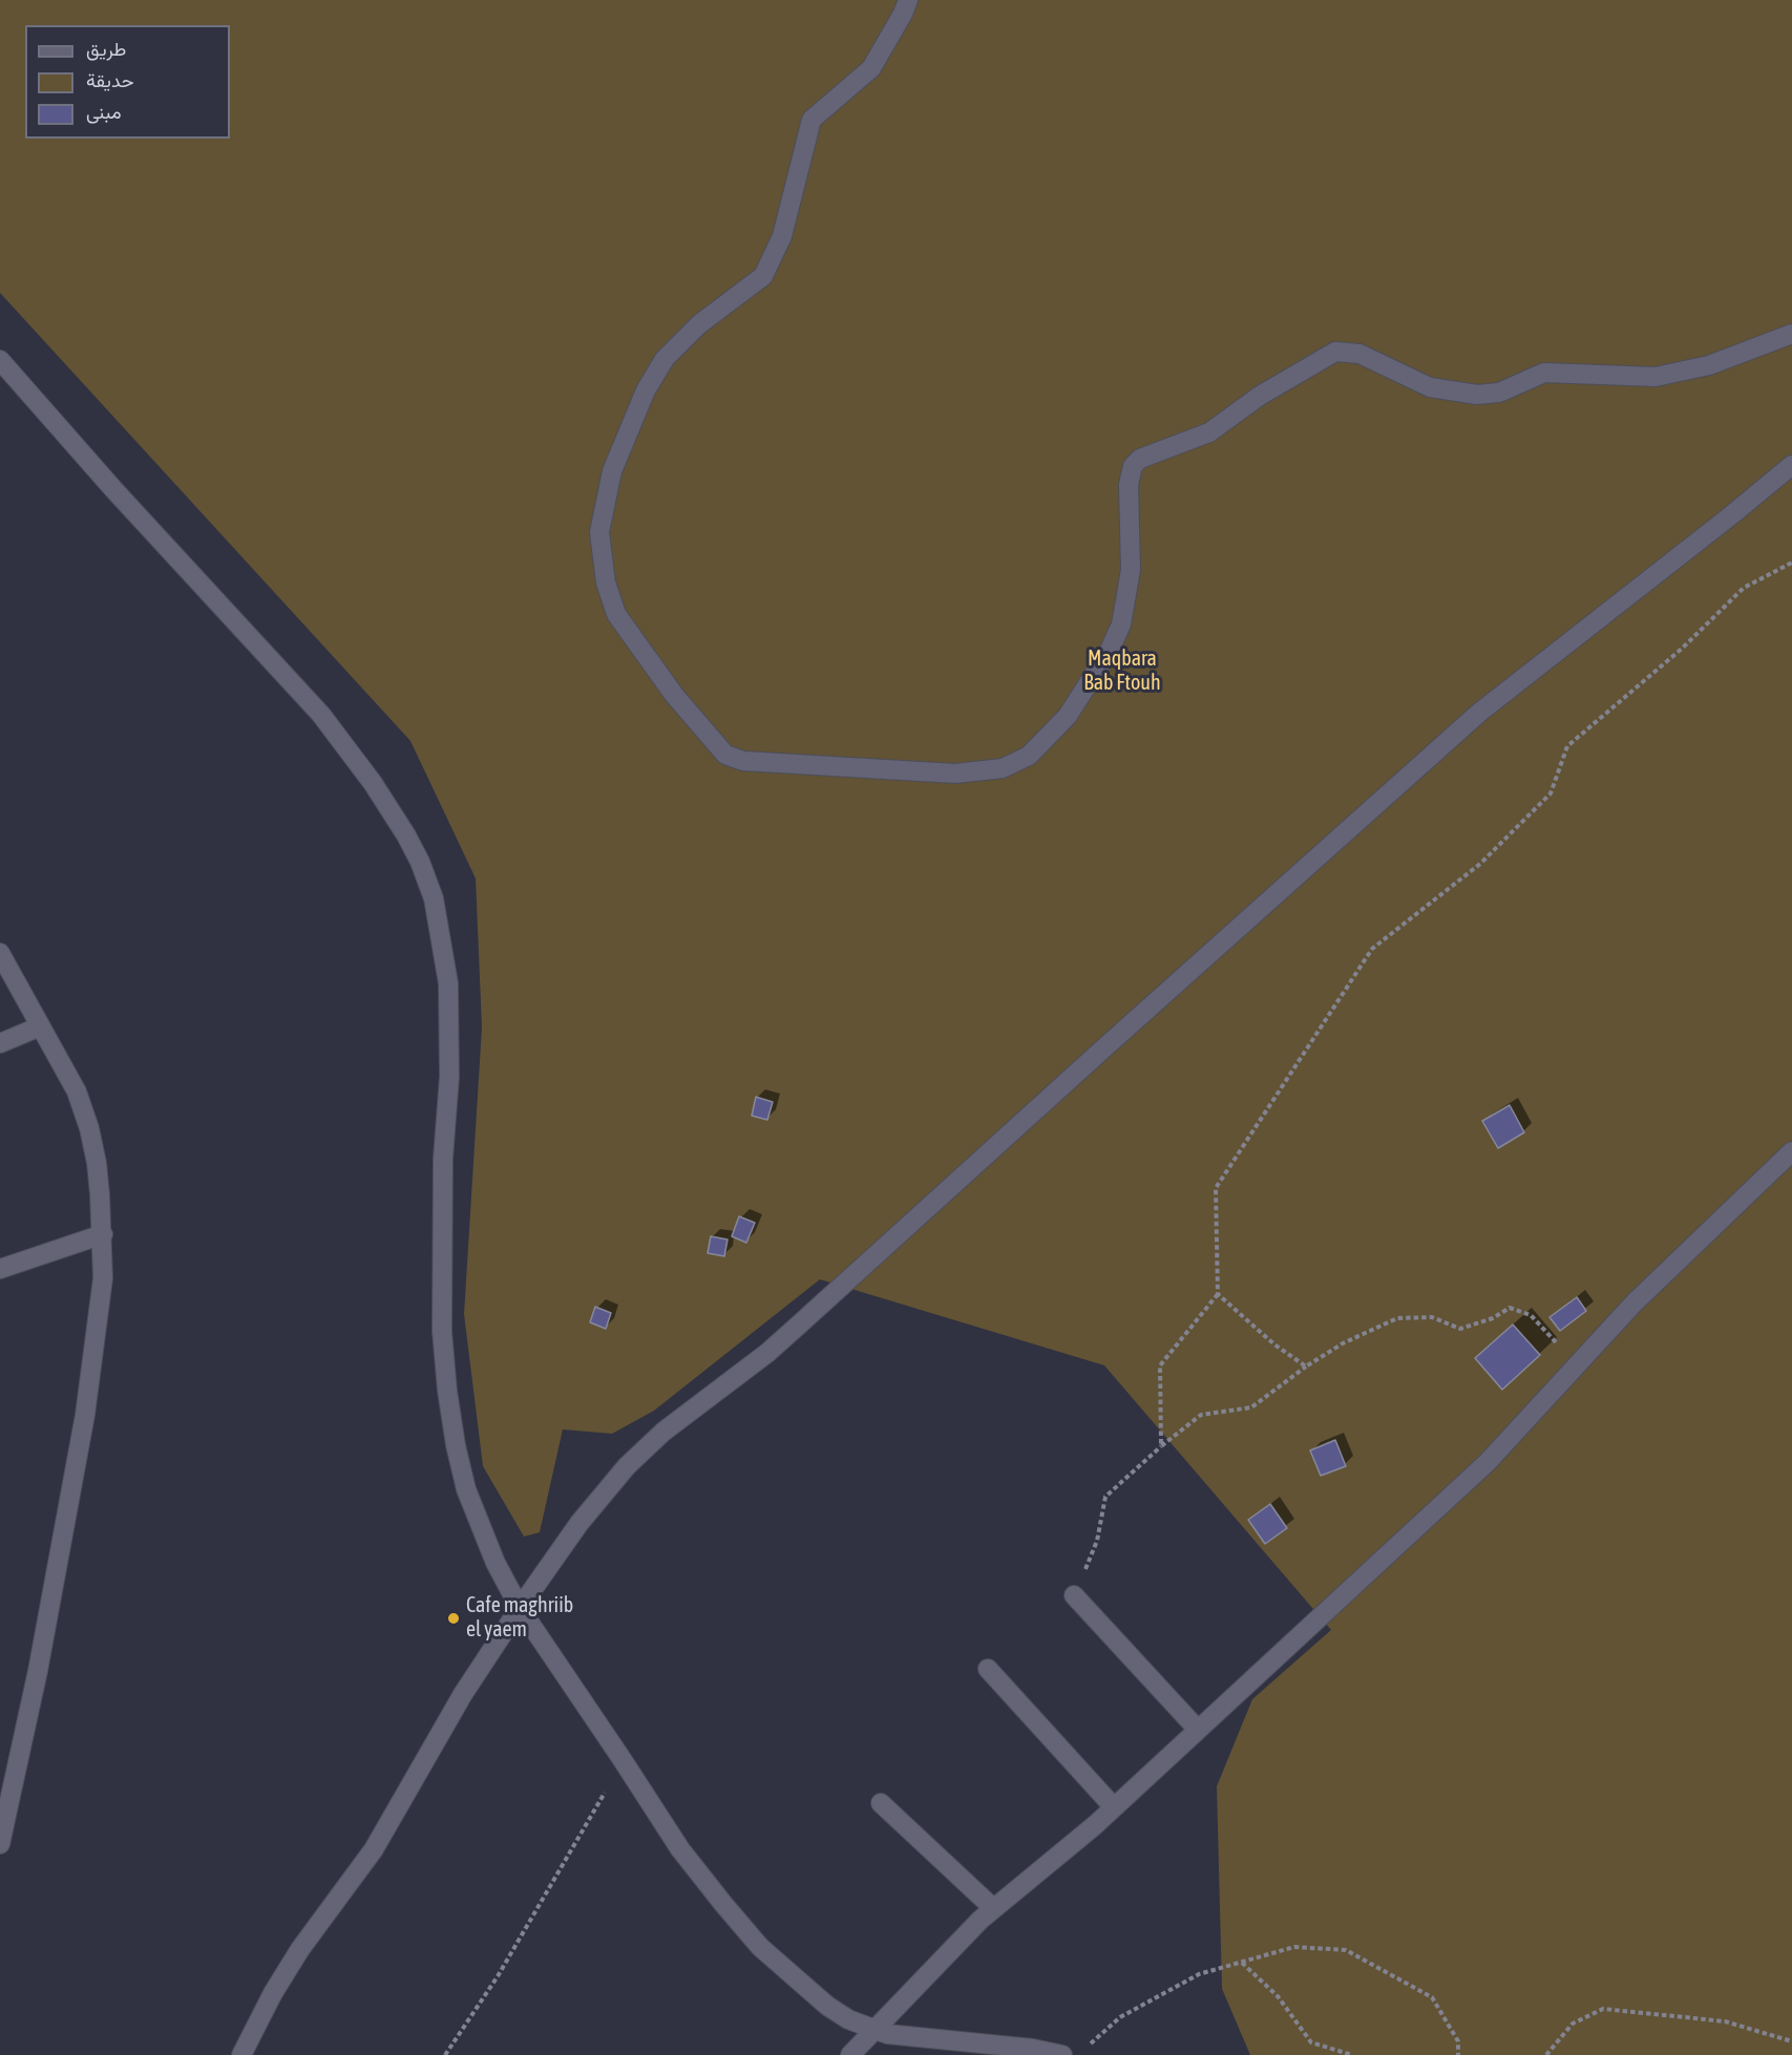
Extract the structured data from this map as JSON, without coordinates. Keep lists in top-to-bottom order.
{
  "parks": ["Maqbara Bab Ftouh"],
  "places": ["Cafe maghriib el yaem"],
  "legend": ["طريق", "حديقة", "مبنى"]
}
